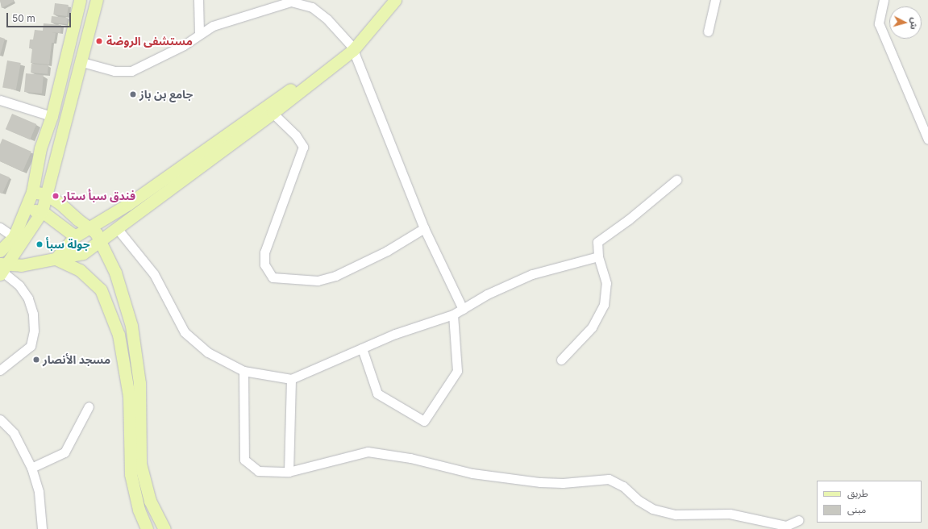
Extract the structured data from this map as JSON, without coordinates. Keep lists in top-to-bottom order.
{
  "places": [
    "مستشفى الروضة",
    "جامع بن باز",
    "فندق سبأ ستار",
    "جولة سبأ",
    "مسجد الأنصار"
  ],
  "legend": ["طريق", "مبنى"],
  "scale_bar": "50 m",
  "north": "right"
}
